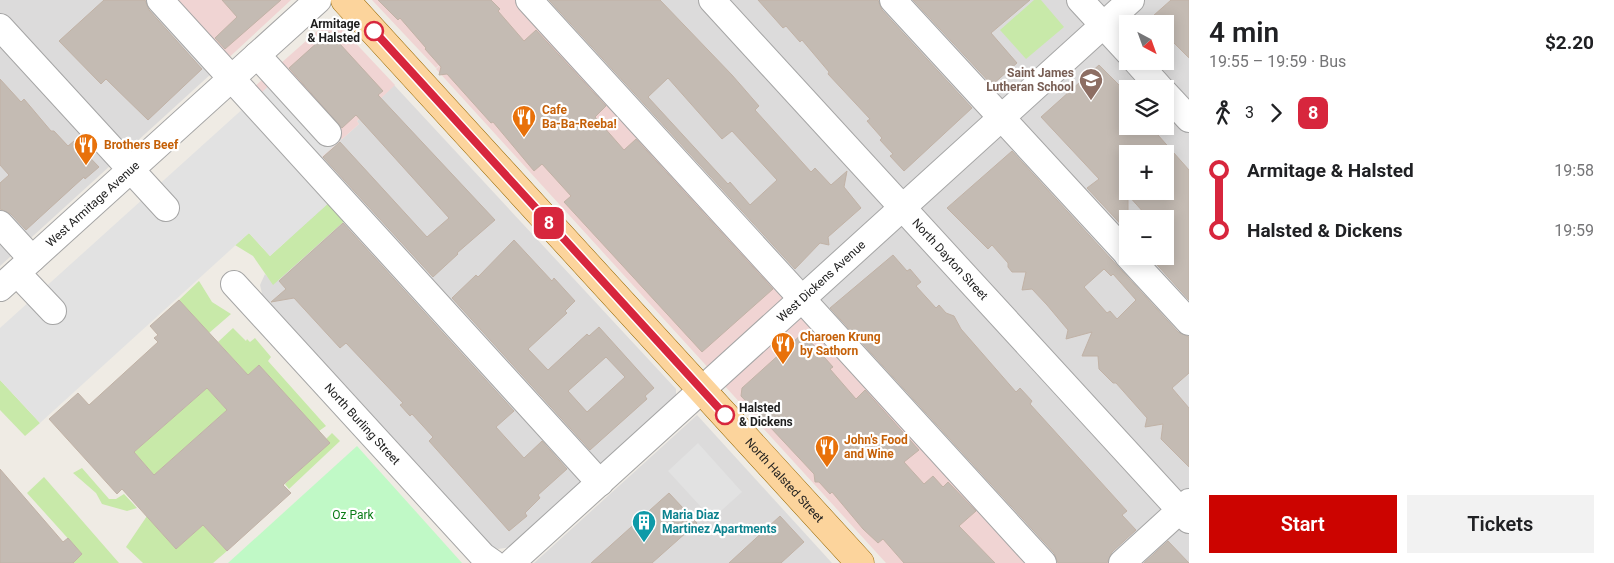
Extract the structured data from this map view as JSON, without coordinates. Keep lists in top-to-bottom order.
{
  "streets": {
    "main road": ["North Halsted Street"],
    "street": [
      "West Armitage Avenue",
      "North Dayton Street",
      "West Dickens Avenue",
      "North Burling Street"
    ]
  },
  "crossings": [
    ["North Dayton Street", "West Dickens Avenue"],
    ["West Dickens Avenue", "North Halsted Street"]
  ],
  "parks": ["Oz Park"],
  "places": {
    "other": ["Armitage & Halsted", "Halsted & Dickens"],
    "school or university": ["Saint James Lutheran School"],
    "restaurant": [
      "Cafe Ba-Ba-Reeba!",
      "Brothers Beef",
      "Charoen Krung by Sathorn",
      "John's Food and Wine"
    ],
    "building": ["Maria Diaz Martinez Apartments"]
  },
  "lines": ["bus line 8"],
  "north": "bottom right",
  "page": {
    "on_map": "8",
    "heading": ["4 min", "19:55 – 19:59 · Bus", "$2.20"],
    "map_buttons": ["+", "−"],
    "legs": ["3", "8"],
    "list": [
      {
        "name": "Armitage & Halsted",
        "value": "19:58"
      },
      {
        "name": "Halsted & Dickens",
        "value": "19:59"
      }
    ],
    "buttons": ["Start", "Tickets"]
  }
}
